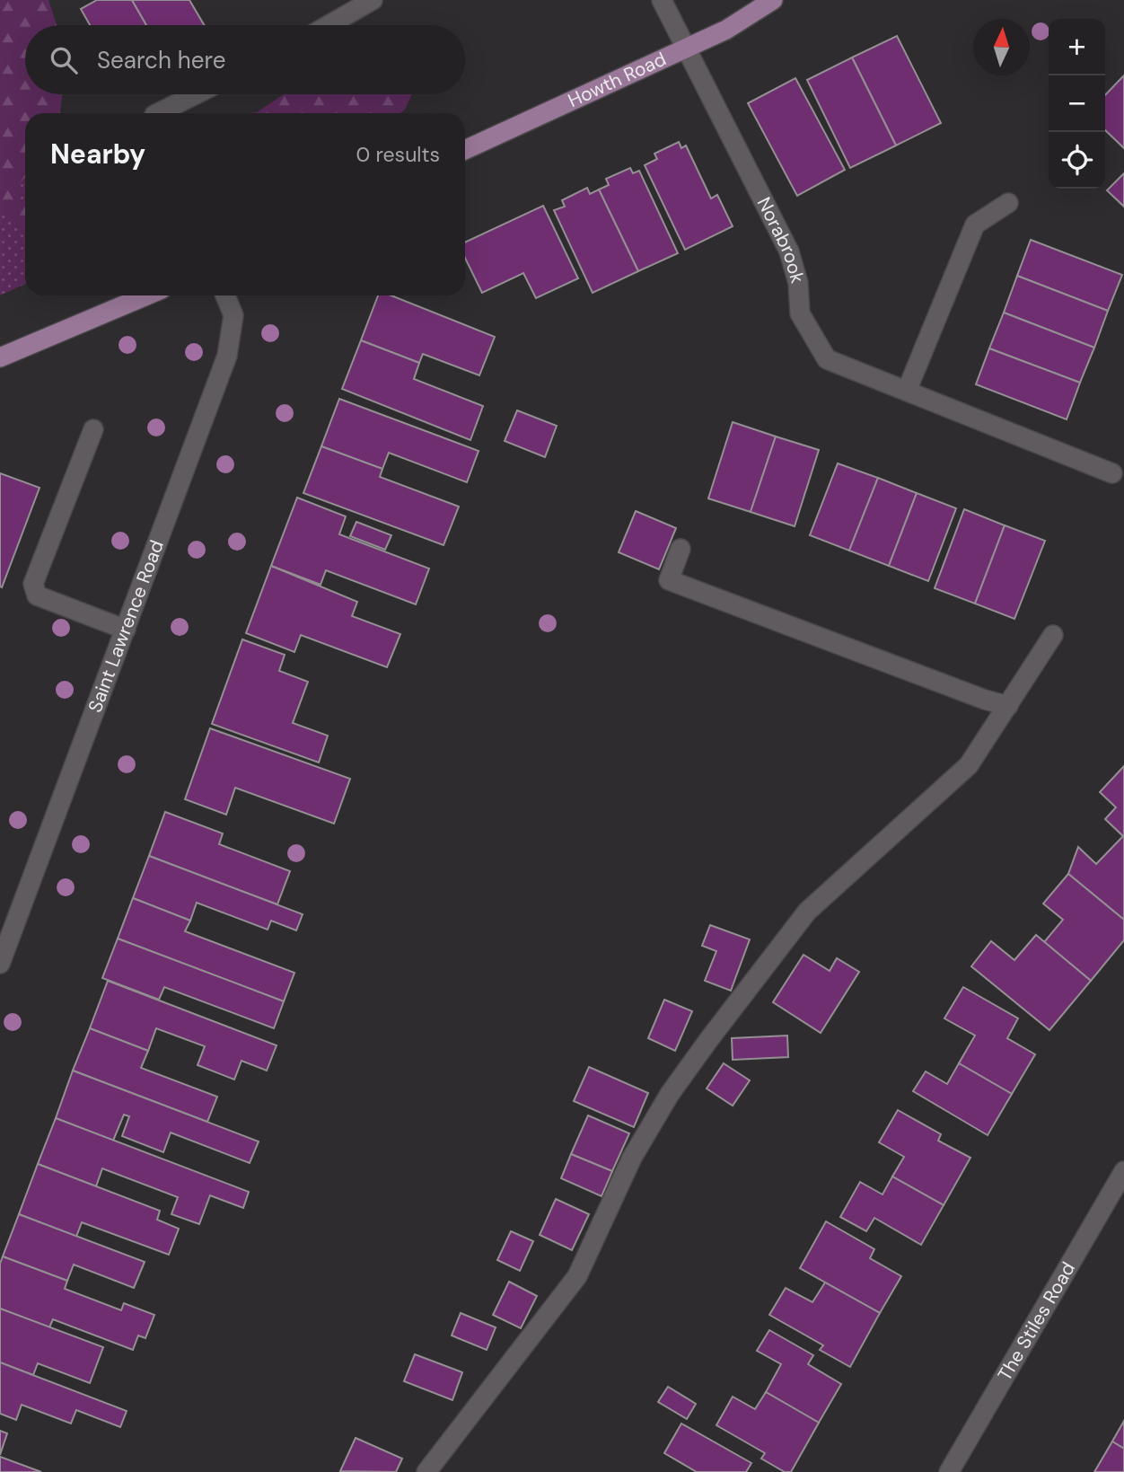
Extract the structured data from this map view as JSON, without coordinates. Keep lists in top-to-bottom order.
{
  "streets": {
    "main road": ["Howth Road"],
    "street": ["Norabrook", "Saint Lawrence Road", "The Stiles Road"]
  },
  "crossings": [
    ["Howth Road", "Norabrook"]
  ],
  "north": "top",
  "page": {
    "map_buttons": ["+", "−"],
    "search": "Search here",
    "heading": ["Nearby", "0 results"]
  }
}
